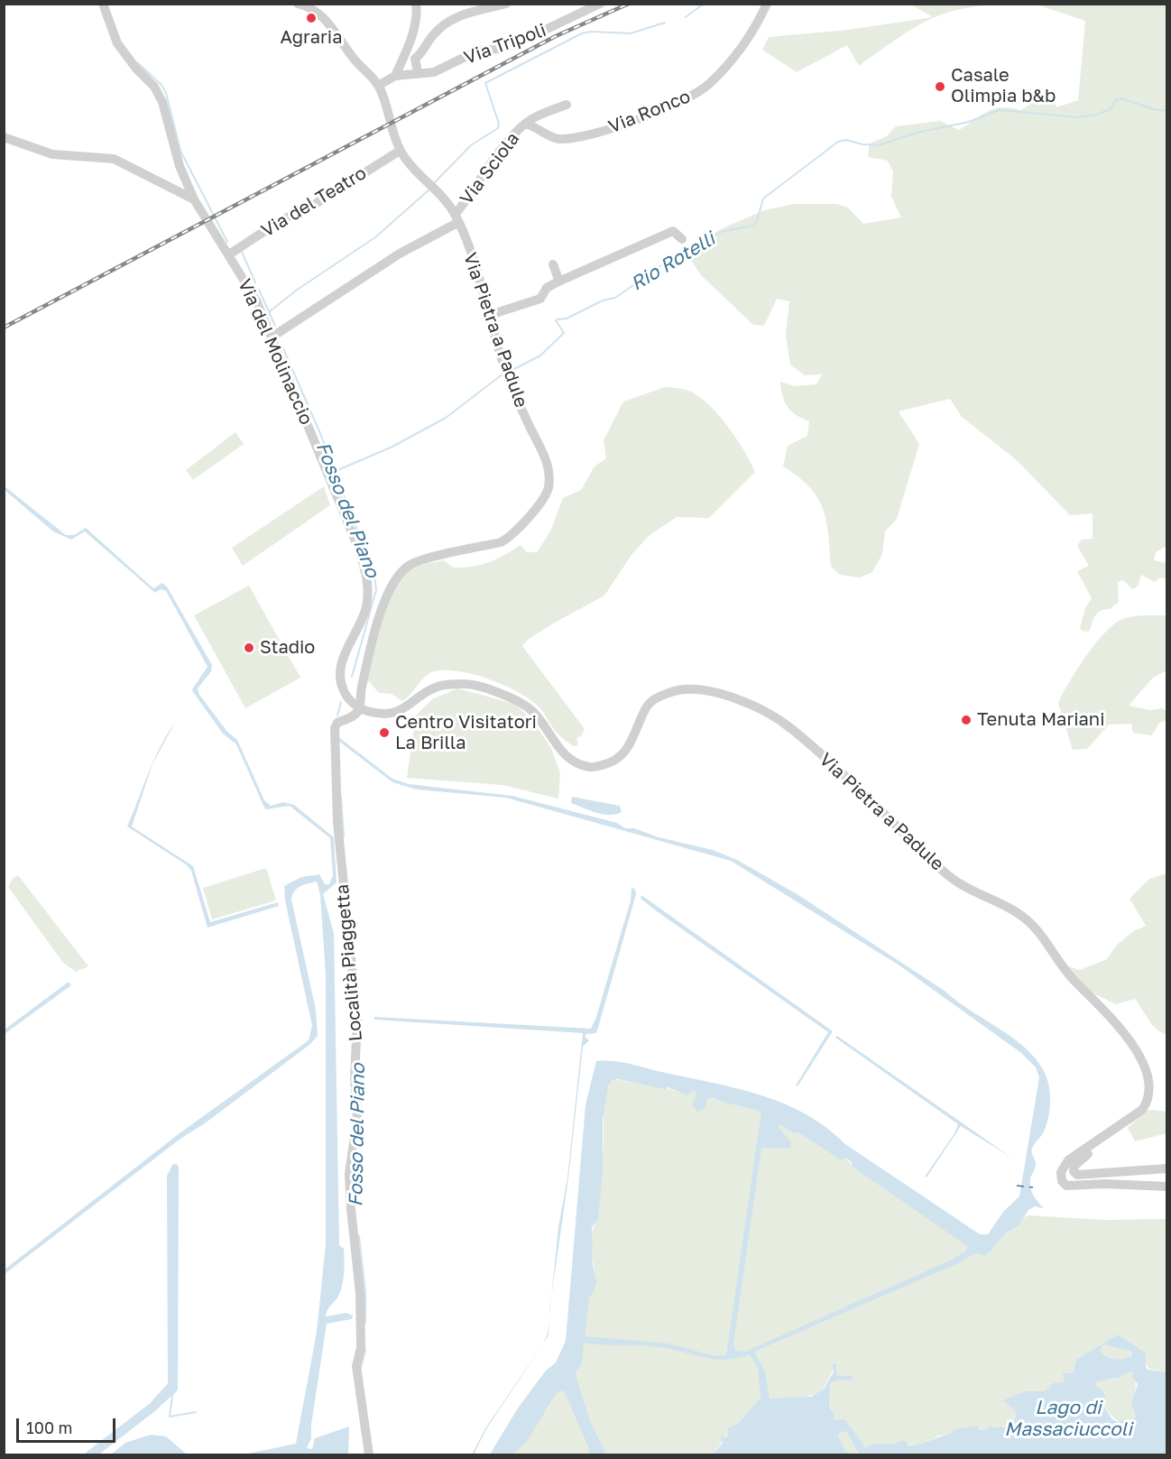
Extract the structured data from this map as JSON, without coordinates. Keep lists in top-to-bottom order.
{
  "streets": {
    "street": [
      "Via Tripoli",
      "Via Ronco",
      "Via Sciola",
      "Via del Teatro",
      "Via Pietra a Padule",
      "Via del Molinaccio",
      "Località Piaggetta"
    ]
  },
  "crossings": [
    ["Via Tripoli", "Via Pietra a Padule"],
    ["Via Ronco", "Via Sciola"],
    ["Via Sciola", "Via Pietra a Padule"],
    ["Via del Teatro", "Via Pietra a Padule"],
    ["Via del Teatro", "Via del Molinaccio"],
    ["Via Pietra a Padule", "Via del Molinaccio"],
    ["Via Pietra a Padule", "Località Piaggetta"],
    ["Via del Molinaccio", "Località Piaggetta"]
  ],
  "water": ["Rio Rotelli", "Fosso del Piano", "Lago di Massaciuccoli"],
  "places": [
    "Agraria",
    "Casale Olimpia b&b",
    "Stadio",
    "Tenuta Mariani",
    "Centro Visitatori La Brilla"
  ],
  "scale_bar": "100 m"
}
